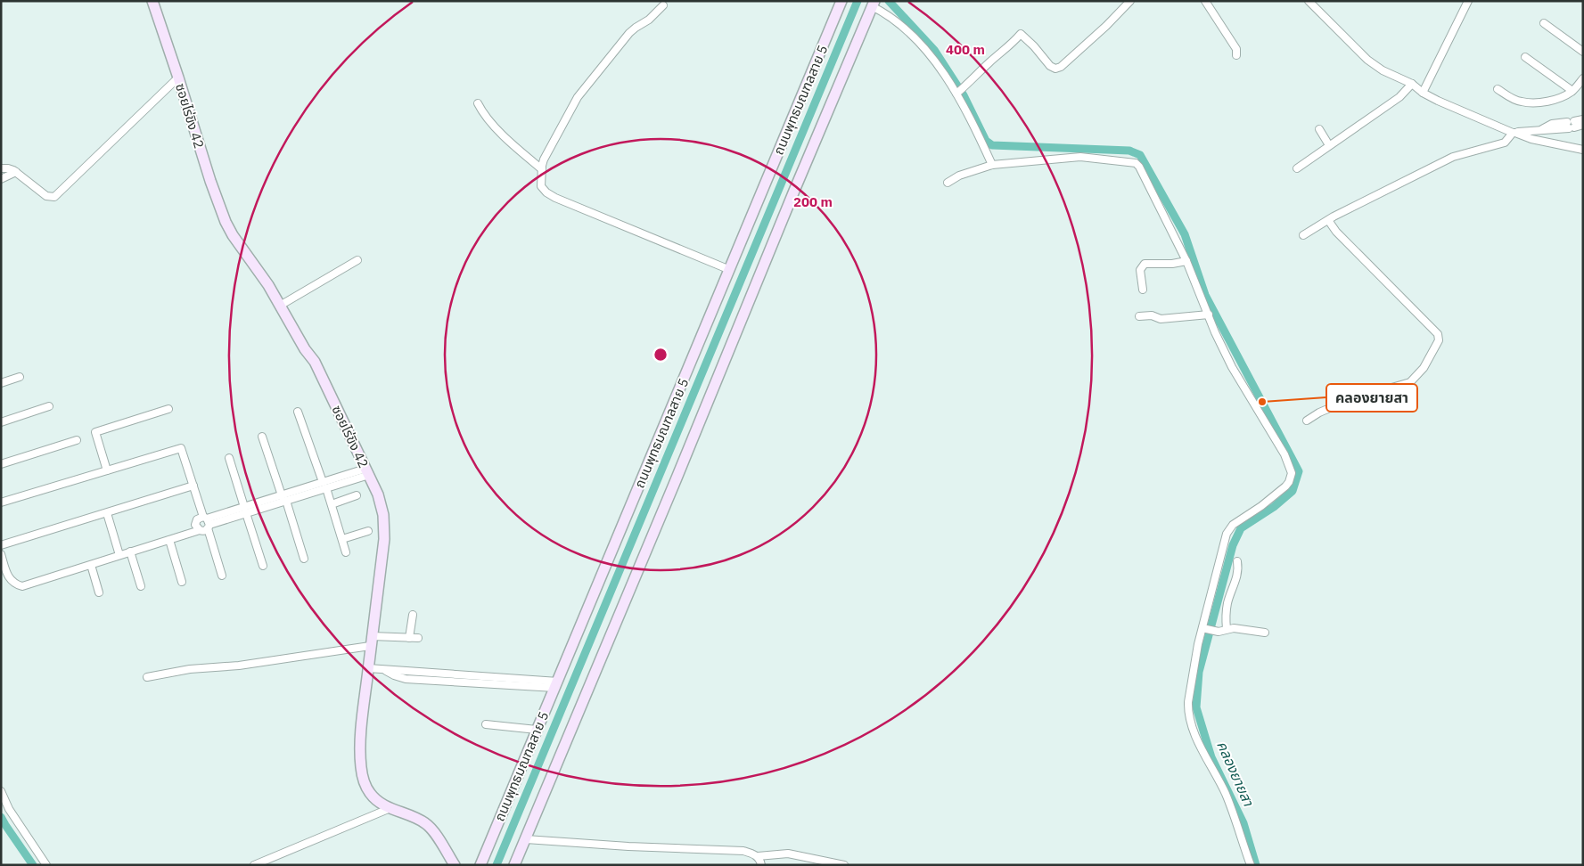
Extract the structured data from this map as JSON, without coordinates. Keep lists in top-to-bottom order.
{
  "streets": {
    "main road": ["ถนนพุทธมณฑลสาย 5", "ซอยไร่ขิง 42"]
  },
  "water": ["คลองยายสา"],
  "places": ["คลองยายสา"],
  "rings": ["400 m", "200 m"]
}
